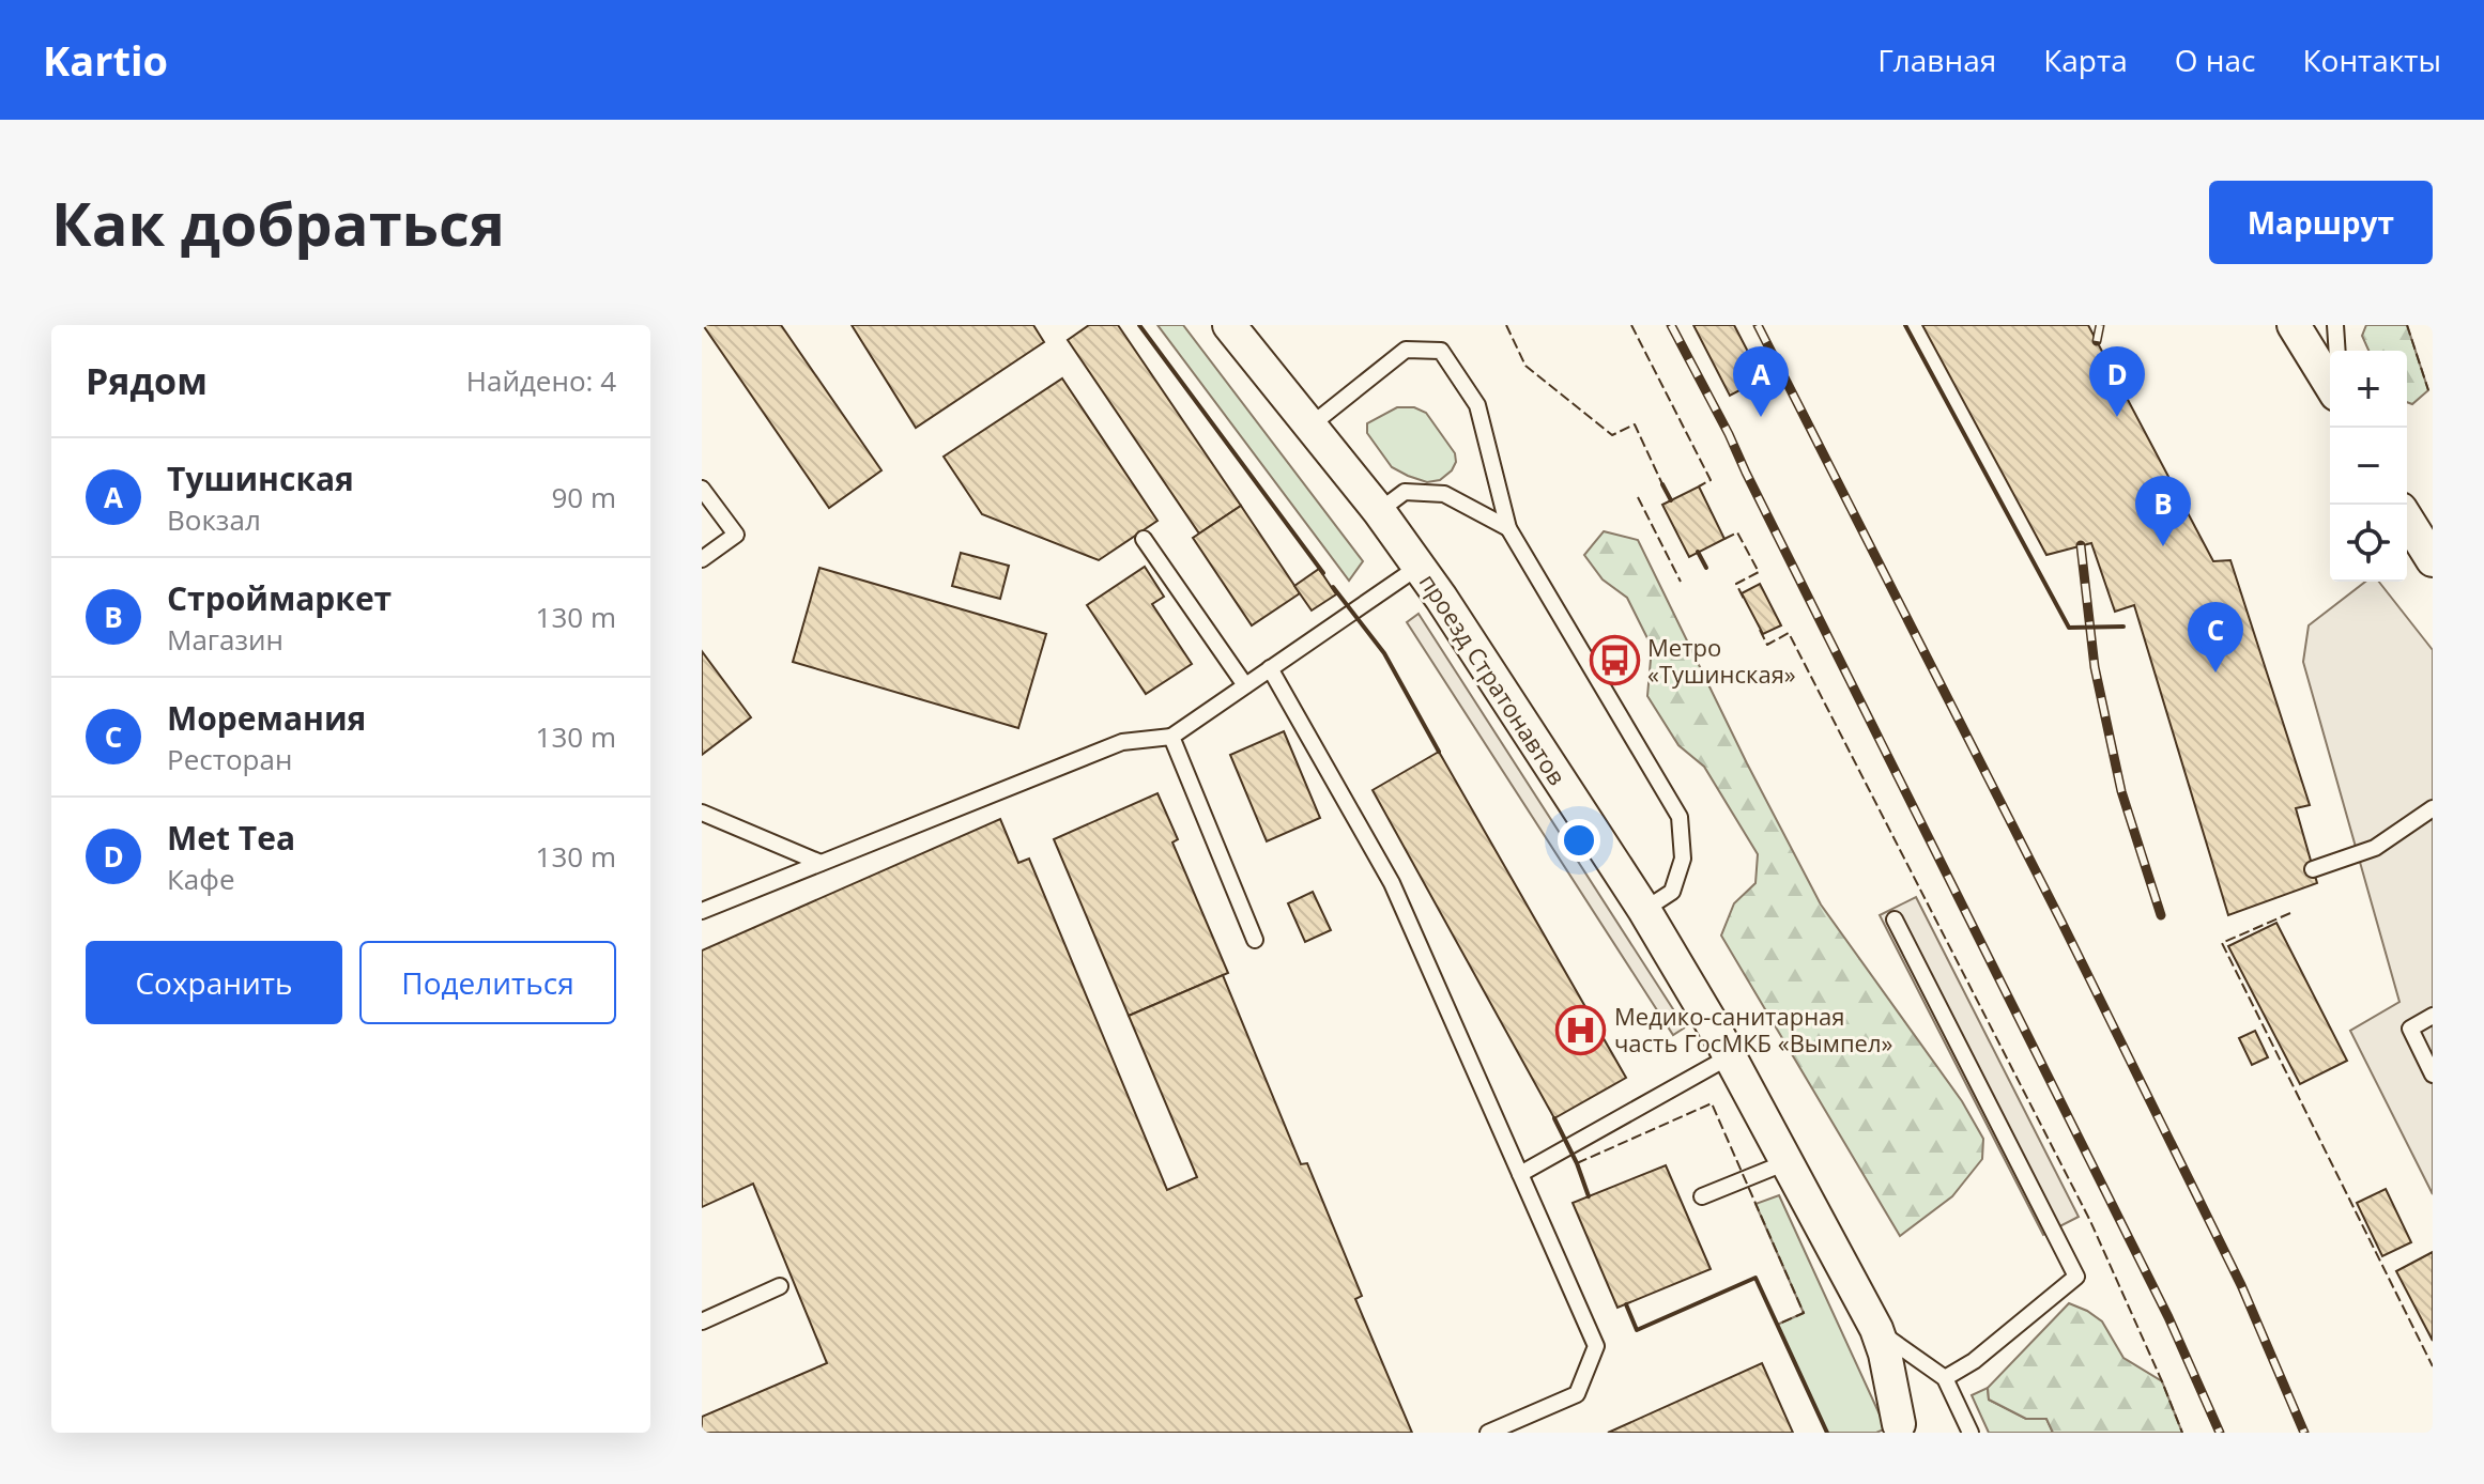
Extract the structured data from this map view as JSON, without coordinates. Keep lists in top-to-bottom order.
{
  "streets": {
    "street": ["проезд Стратонавтов"]
  },
  "places": {
    "bus stop": ["Метро «Тушинская»"],
    "hospital": ["Медико-санитарная часть ГосМКБ «Вымпел»"]
  },
  "page": {
    "header": "Kartio",
    "nav": [
      "Главная",
      "Карта",
      "О нас",
      "Контакты"
    ],
    "buttons": [
      "Маршрут",
      ["Сохранить", "Поделиться"]
    ],
    "title": "Как добраться",
    "heading": ["Рядом", "Найдено: 4"],
    "pins": [
      "A",
      "D",
      "B",
      "C"
    ],
    "map_buttons": ["+", "−"],
    "list": [
      {
        "mark": "A",
        "name": "Тушинская",
        "note": "Вокзал",
        "value": "90 m"
      },
      {
        "mark": "B",
        "name": "Строймаркет",
        "note": "Магазин",
        "value": "130 m"
      },
      {
        "mark": "C",
        "name": "Моремания",
        "note": "Ресторан",
        "value": "130 m"
      },
      {
        "mark": "D",
        "name": "Met Tea",
        "note": "Кафе",
        "value": "130 m"
      }
    ]
  }
}
